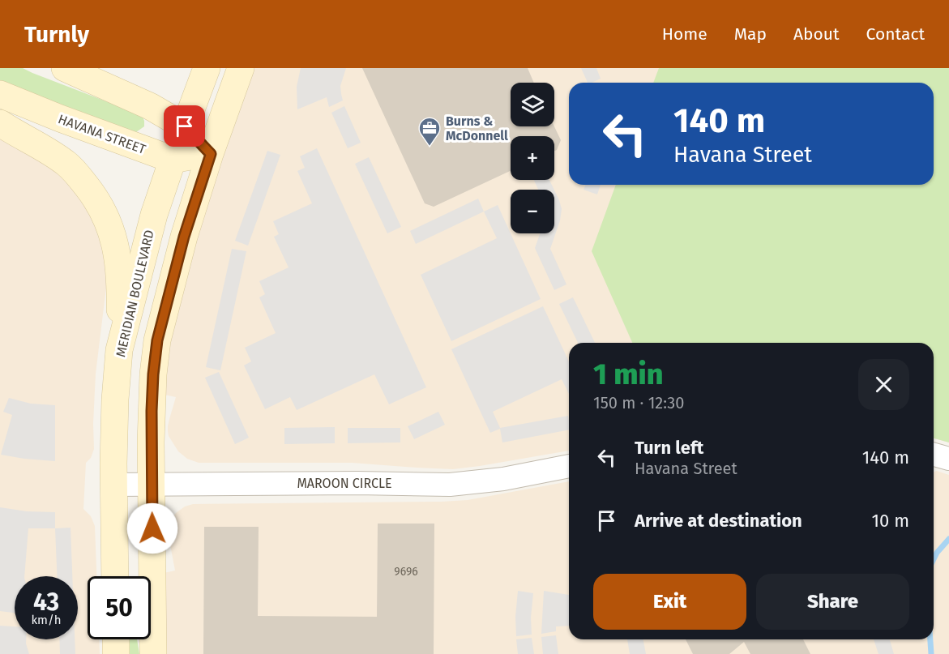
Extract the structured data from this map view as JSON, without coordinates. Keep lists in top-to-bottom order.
{
  "streets": {
    "main road": ["HAVANA STREET", "MERIDIAN BOULEVARD"],
    "street": ["MAROON CIRCLE"]
  },
  "crossings": [
    ["HAVANA STREET", "MERIDIAN BOULEVARD"],
    ["MERIDIAN BOULEVARD", "MAROON CIRCLE"]
  ],
  "places": {
    "office": ["Burns & McDonnell"]
  },
  "house_numbers": ["9696"],
  "page": {
    "header": "Turnly",
    "nav": [
      "Home",
      "Map",
      "About",
      "Contact"
    ],
    "map_buttons": ["+", "−"],
    "turn": ["140 m", "Havana Street"],
    "heading": ["1 min", "150 m · 12:30"],
    "list": [
      {
        "name": "Turn left",
        "note": "Havana Street",
        "value": "140 m"
      },
      {
        "name": "Arrive at destination",
        "value": "10 m"
      }
    ],
    "buttons": ["Exit", "Share"],
    "speed": "43 km/h",
    "limit": "50"
  }
}
